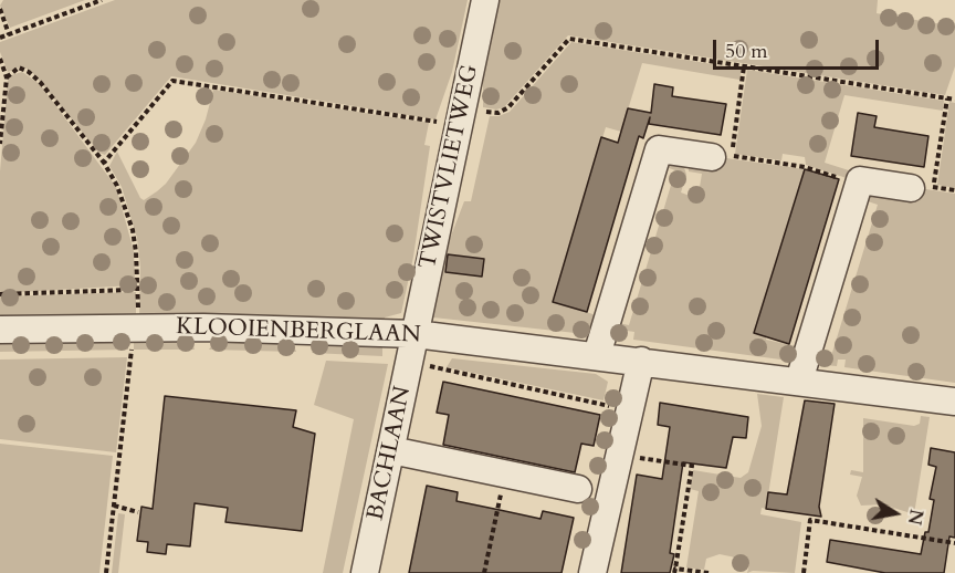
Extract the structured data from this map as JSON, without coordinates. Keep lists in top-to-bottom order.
{
  "streets": {
    "street": ["TWISTVLIETWEG", "KLOOIENBERGLAAN", "BACHLAAN"]
  },
  "crossings": [
    ["TWISTVLIETWEG", "KLOOIENBERGLAAN"],
    ["TWISTVLIETWEG", "BACHLAAN"],
    ["KLOOIENBERGLAAN", "BACHLAAN"]
  ],
  "scale_bar": "50 m",
  "north": "right"
}
